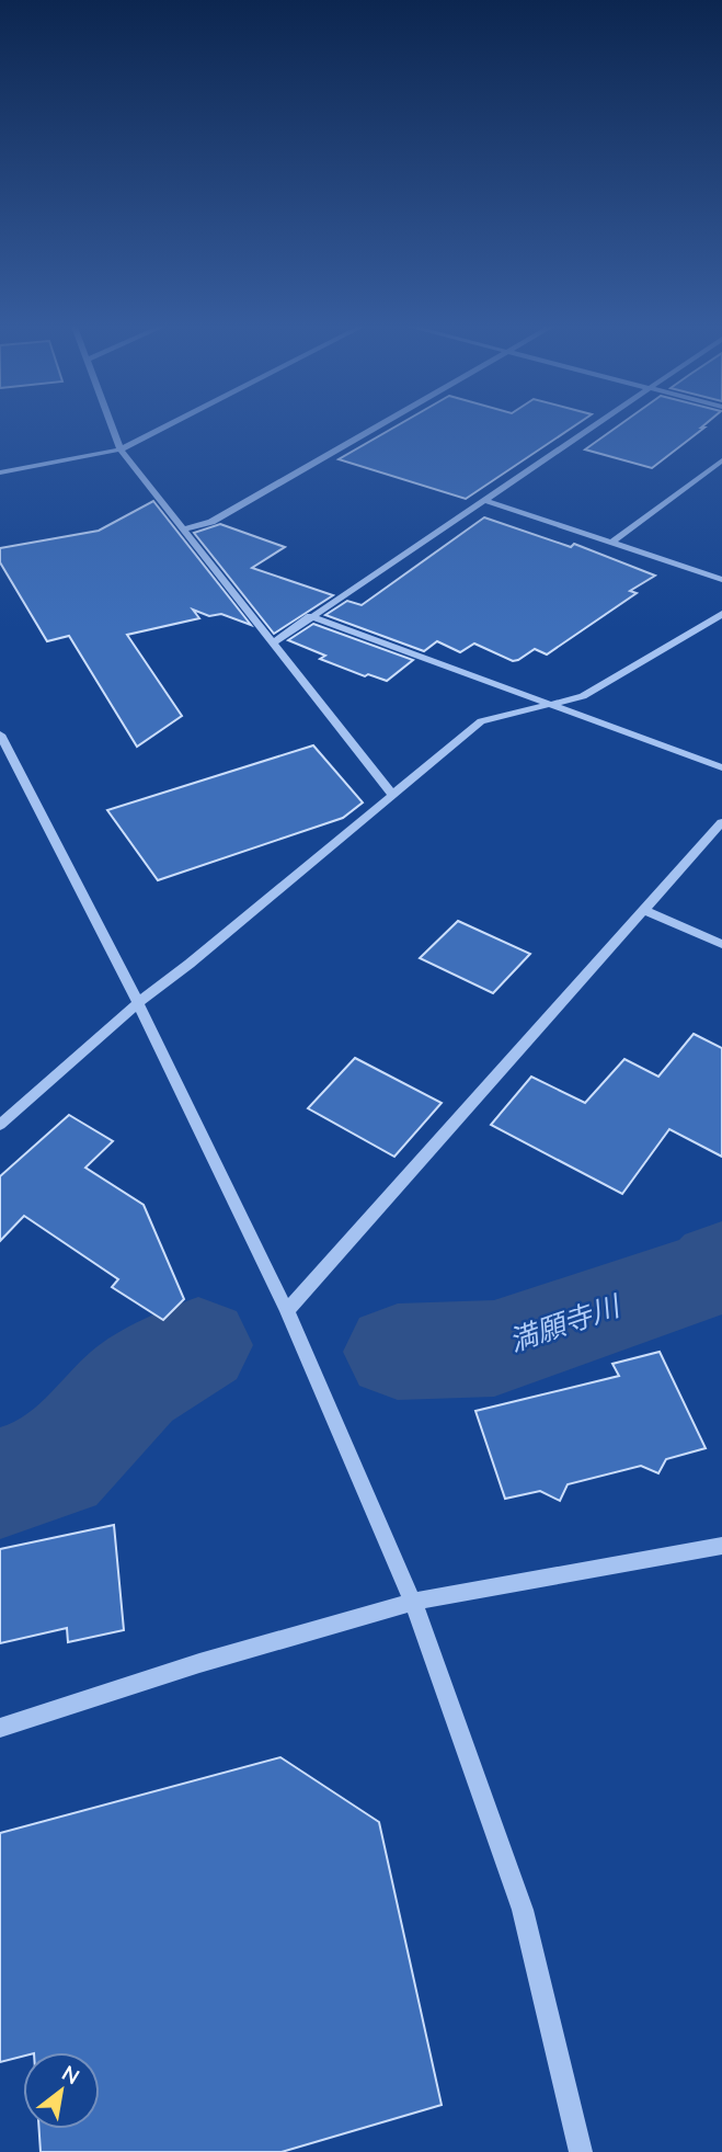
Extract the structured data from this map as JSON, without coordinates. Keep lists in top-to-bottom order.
{
  "water": ["満願寺川"],
  "north": "top right"
}
